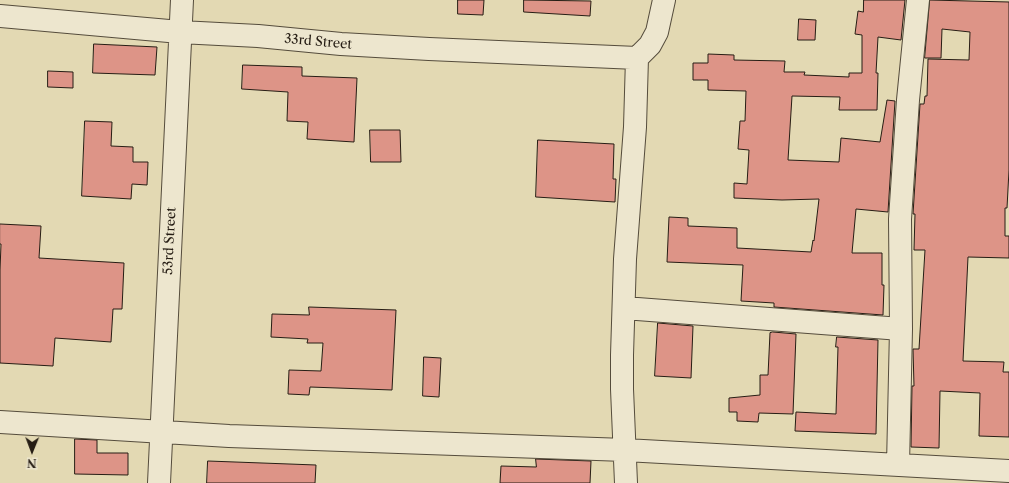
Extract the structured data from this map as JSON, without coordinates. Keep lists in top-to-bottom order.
{
  "streets": {
    "street": ["33rd Street", "53rd Street"]
  },
  "crossings": [
    ["33rd Street", "53rd Street"]
  ],
  "north": "bottom"
}
